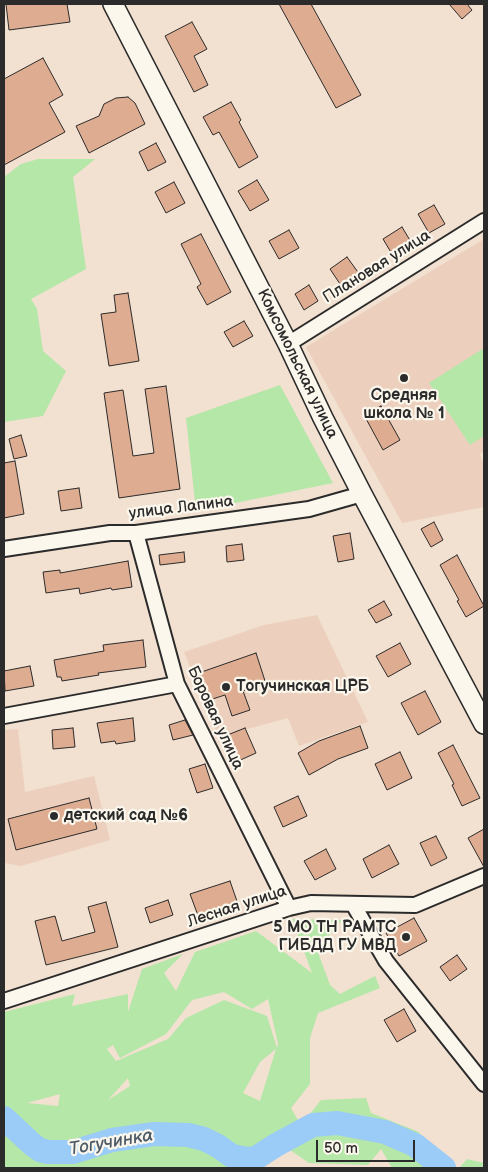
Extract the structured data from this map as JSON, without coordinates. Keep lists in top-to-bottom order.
{
  "streets": {
    "main road": ["Комсомольская улица"],
    "street": [
      "Плановая улица",
      "улица Лапина",
      "Боровая улица",
      "Лесная улица"
    ]
  },
  "crossings": [
    ["Плановая улица", "Комсомольская улица"],
    ["Комсомольская улица", "улица Лапина"],
    ["улица Лапина", "Боровая улица"],
    ["Боровая улица", "Лесная улица"]
  ],
  "water": ["Тогучинка"],
  "places": [
    "Средняя школа № 1",
    "Тогучинская ЦРБ",
    "детский сад №6",
    "5 МО ТН РАМТС ГИБДД ГУ МВД"
  ],
  "scale_bar": "50 m"
}
